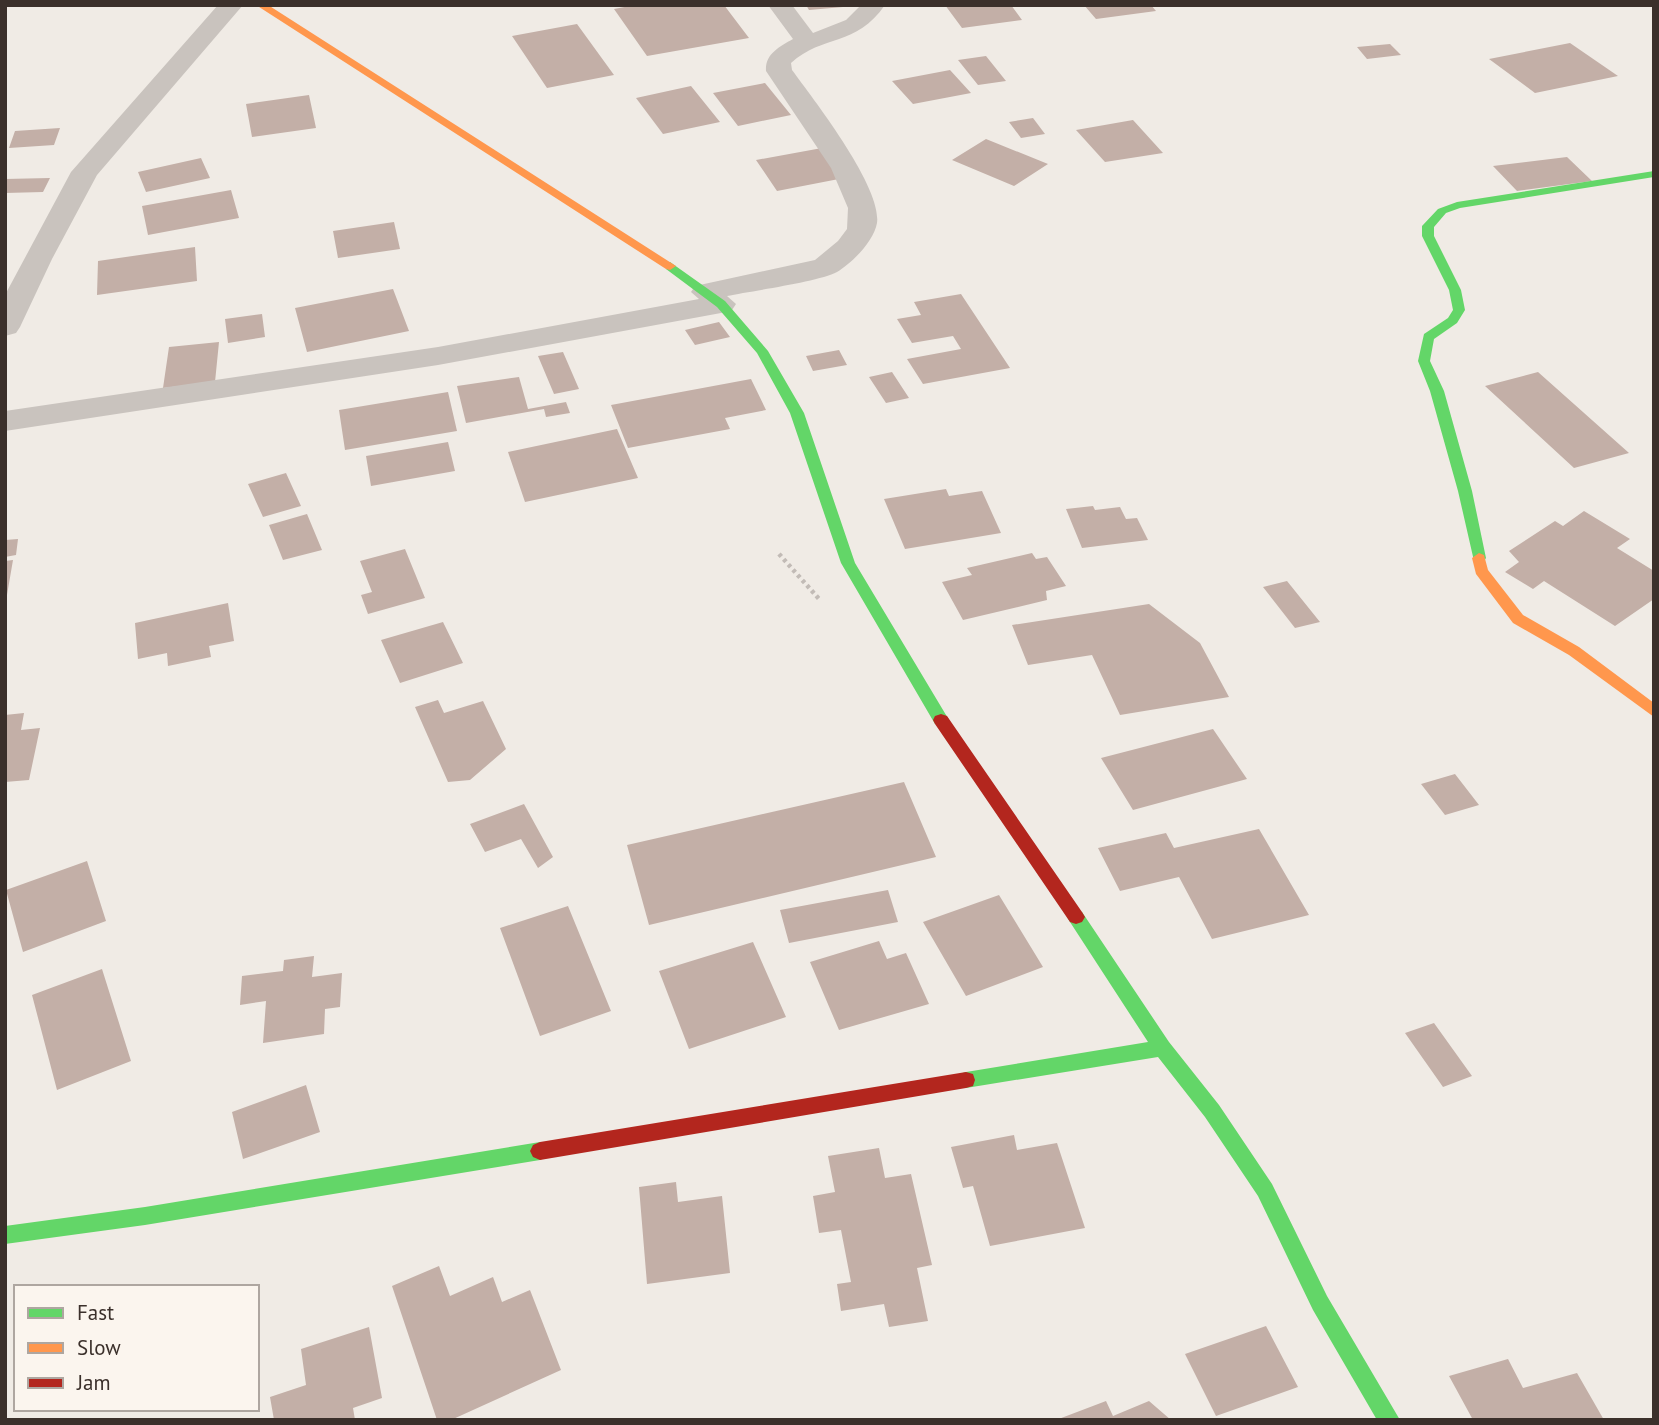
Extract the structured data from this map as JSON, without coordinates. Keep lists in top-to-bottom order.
{
  "legend": ["Fast", "Slow", "Jam"]
}
